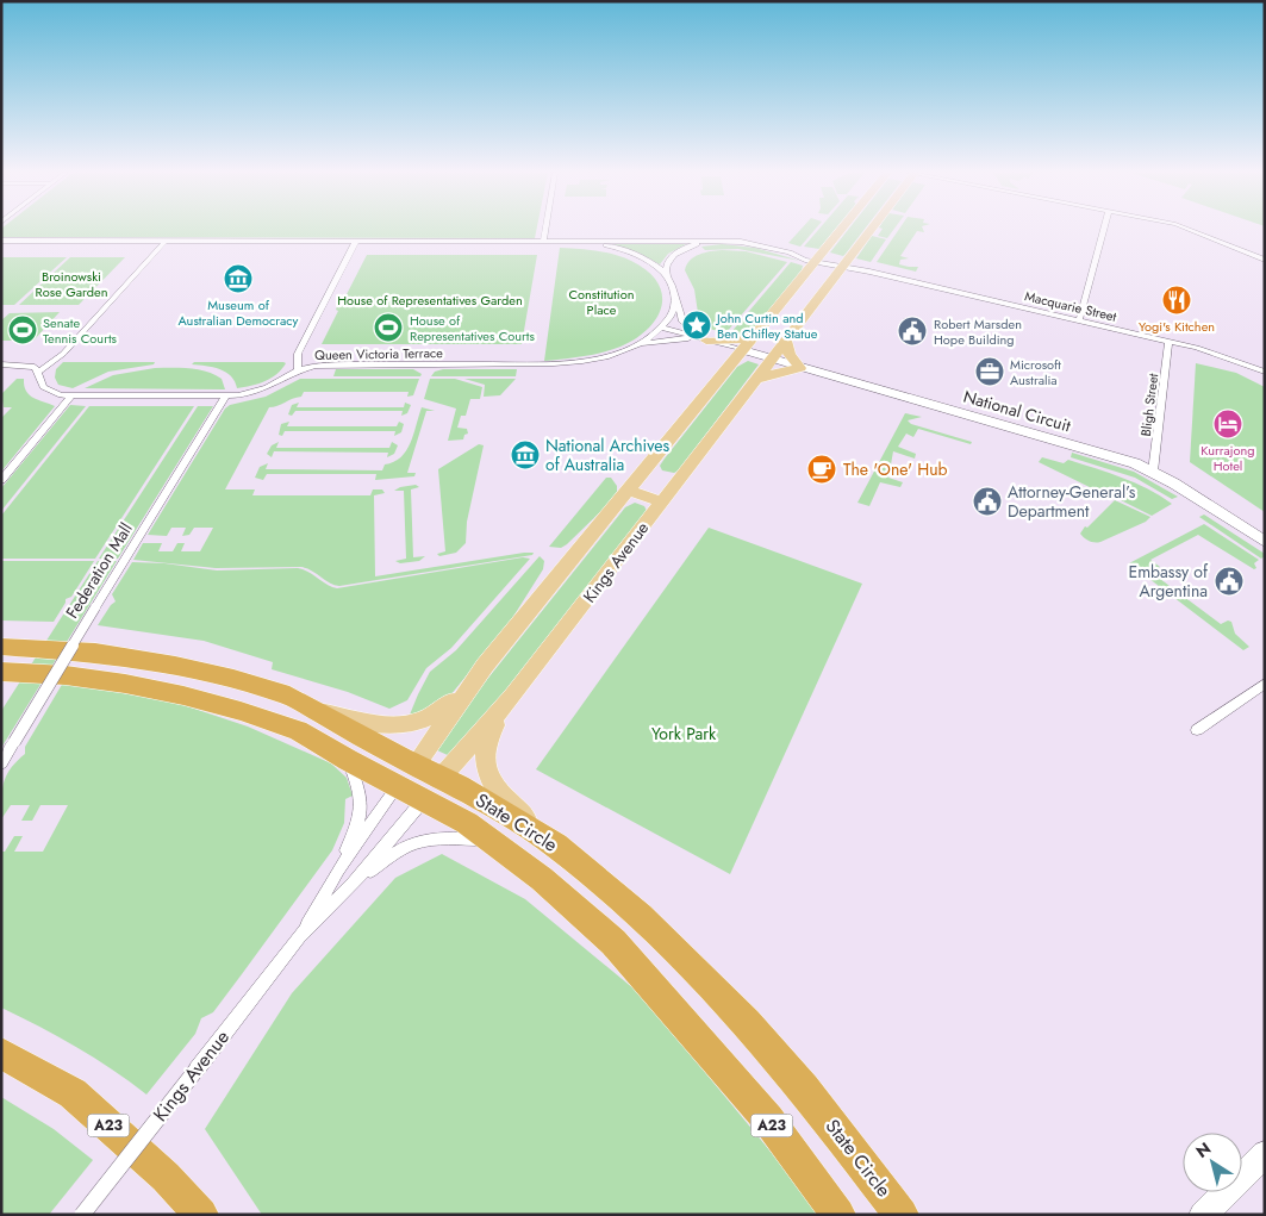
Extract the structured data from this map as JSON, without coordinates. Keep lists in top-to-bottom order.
{
  "streets": {
    "highway": ["Kings Avenue", "State Circle", "A23"],
    "street": [
      "Macquarie Street",
      "Queen Victoria Terrace",
      "Bligh Street",
      "National Circuit",
      "Federation Mall"
    ]
  },
  "crossings": [
    ["Macquarie Street", "Bligh Street"],
    ["Macquarie Street", "Kings Avenue"],
    ["Queen Victoria Terrace", "National Circuit"],
    ["Queen Victoria Terrace", "Kings Avenue"],
    ["Queen Victoria Terrace", "Federation Mall"],
    ["Bligh Street", "National Circuit"],
    ["National Circuit", "Kings Avenue"],
    ["Kings Avenue", "State Circle"]
  ],
  "parks": [
    "Broinowski Rose Garden",
    "Constitution Place",
    "House of Representatives Garden",
    "York Park"
  ],
  "places": {
    "museum": ["Museum of Australian Democracy", "National Archives of Australia"],
    "restaurant": ["Yogi's Kitchen"],
    "place": ["John Curtin and Ben Chifley Statue"],
    "sports": ["House of Representatives Courts", "Senate Tennis Courts"],
    "public building": ["Robert Marsden Hope Building", "Attorney-General’s Department", "Embassy of Argentina"],
    "office": ["Microsoft Australia"],
    "hotel": ["Kurrajong Hotel"],
    "cafe": ["The 'One' Hub"]
  },
  "north": "top left"
}
